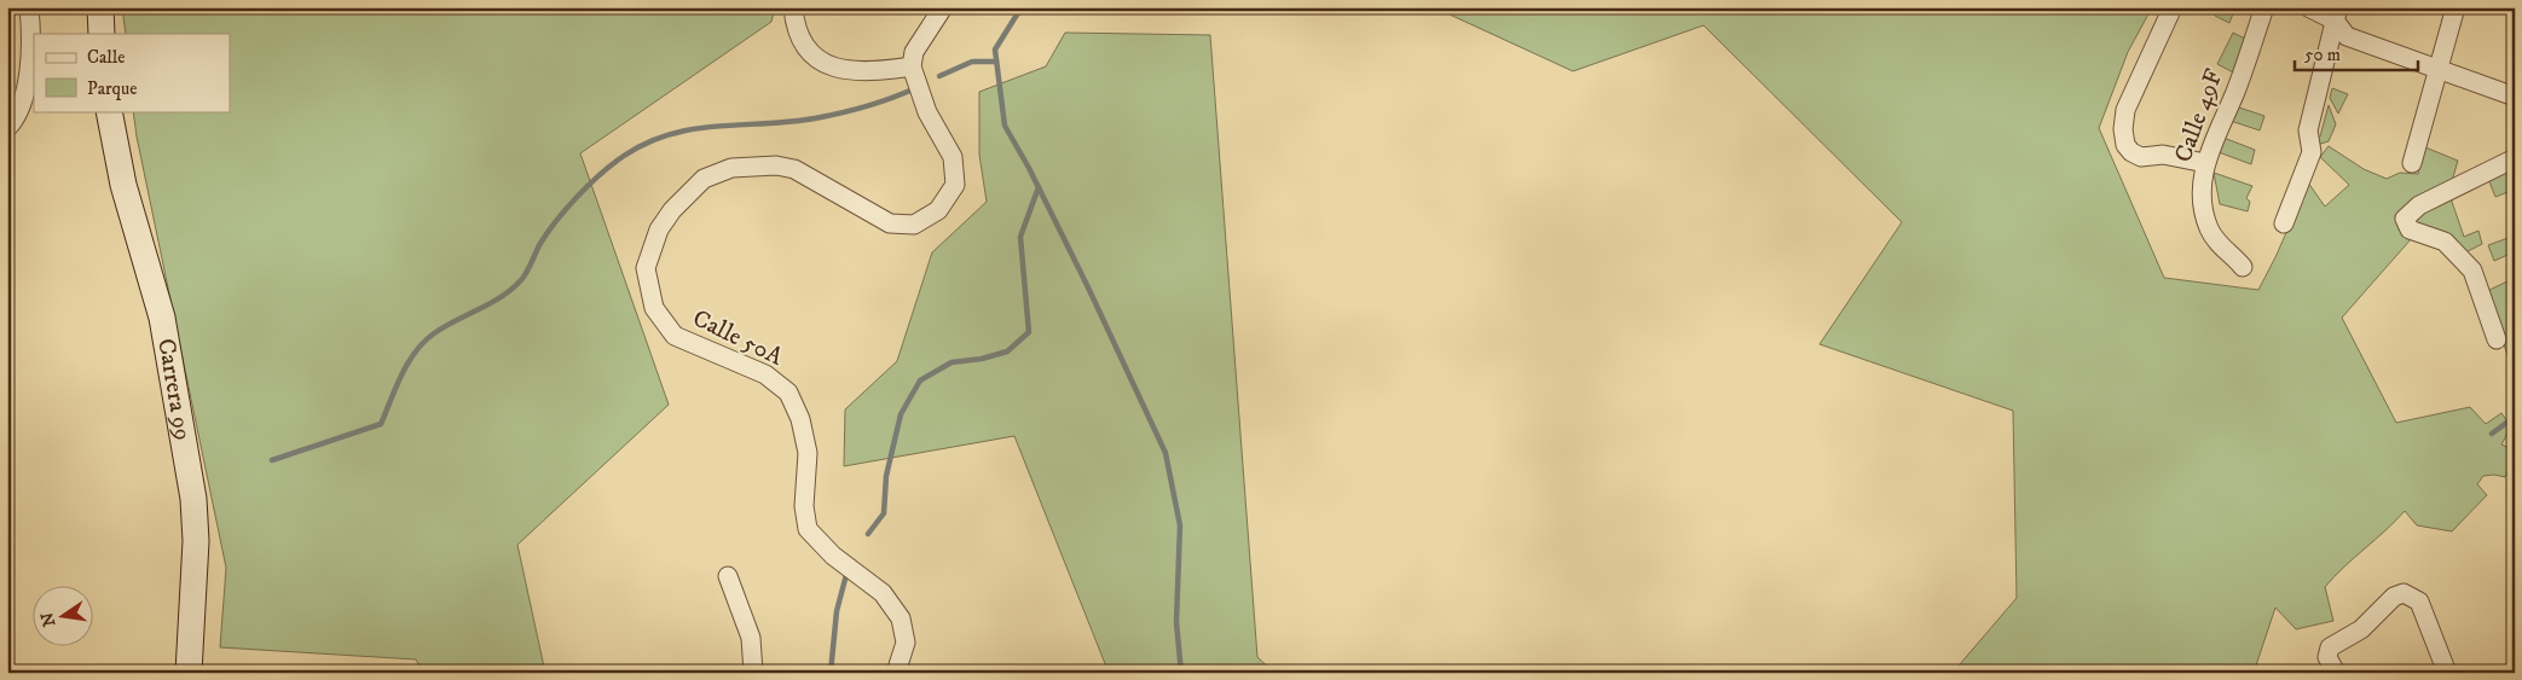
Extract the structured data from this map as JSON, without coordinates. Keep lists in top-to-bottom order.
{
  "streets": {
    "street": ["Calle 49F", "Calle 50A", "Carrera 99"]
  },
  "legend": ["Calle", "Parque"],
  "scale_bar": "50 m",
  "north": "left"
}
